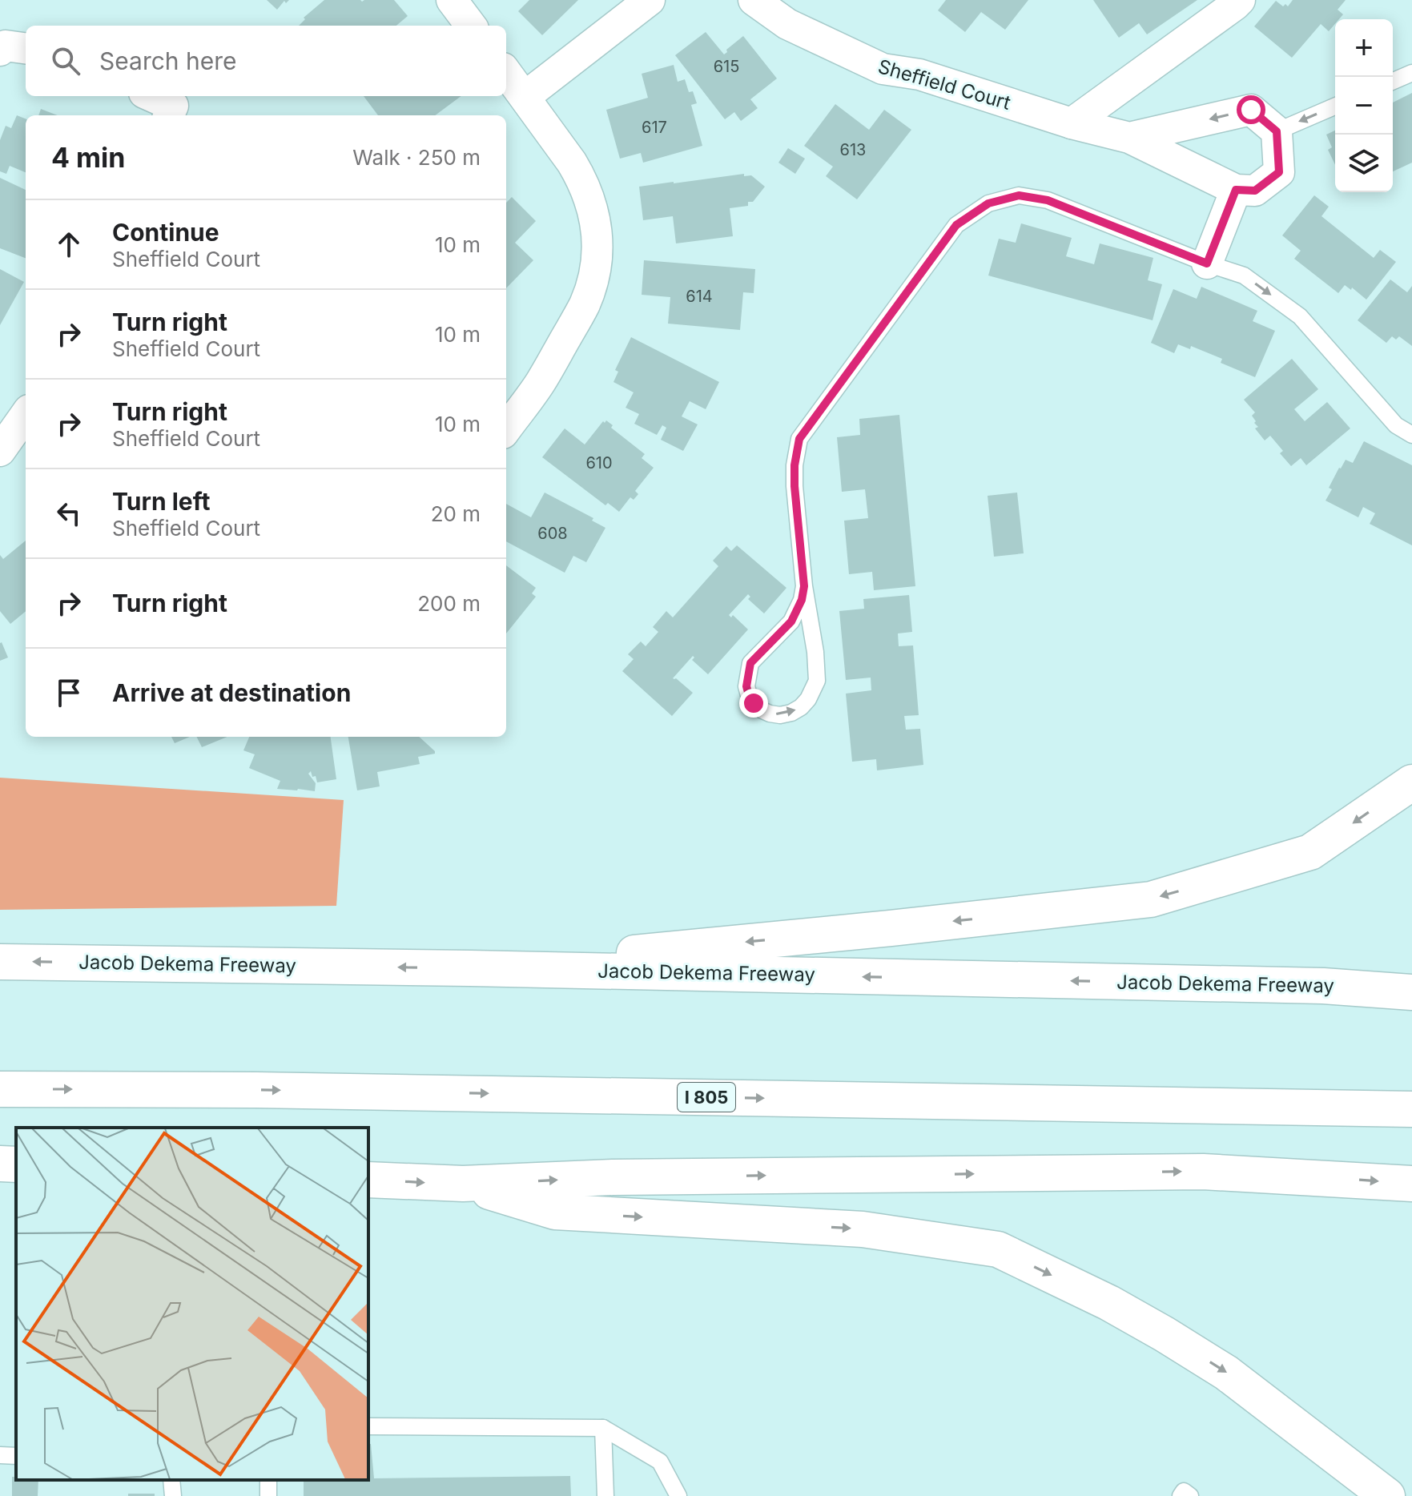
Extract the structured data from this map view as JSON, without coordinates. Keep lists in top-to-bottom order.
{
  "streets": {
    "highway": ["Jacob Dekema Freeway", "I 805"],
    "street": ["Sheffield Court"]
  },
  "house_numbers": [
    "615",
    "617",
    "613",
    "614",
    "610",
    "608"
  ],
  "page": {
    "map_buttons": ["+", "−"],
    "search": "Search here",
    "heading": ["4 min", "Walk · 250 m"],
    "list": [
      ["Continue", "Sheffield Court", "10 m"],
      ["Turn right", "Sheffield Court", "10 m"],
      ["Turn right", "Sheffield Court", "10 m"],
      ["Turn left", "Sheffield Court", "20 m"],
      ["Turn right", "200 m"],
      "Arrive at destination"
    ]
  }
}
